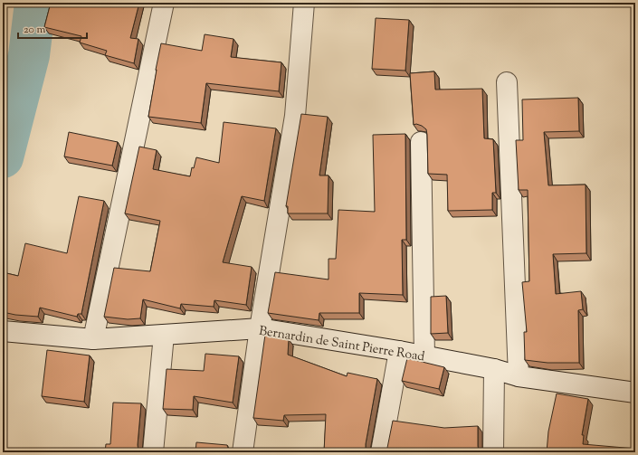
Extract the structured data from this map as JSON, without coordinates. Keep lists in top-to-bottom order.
{
  "streets": {
    "street": ["Bernardin de Saint Pierre Road"]
  },
  "scale_bar": "20 m"
}
